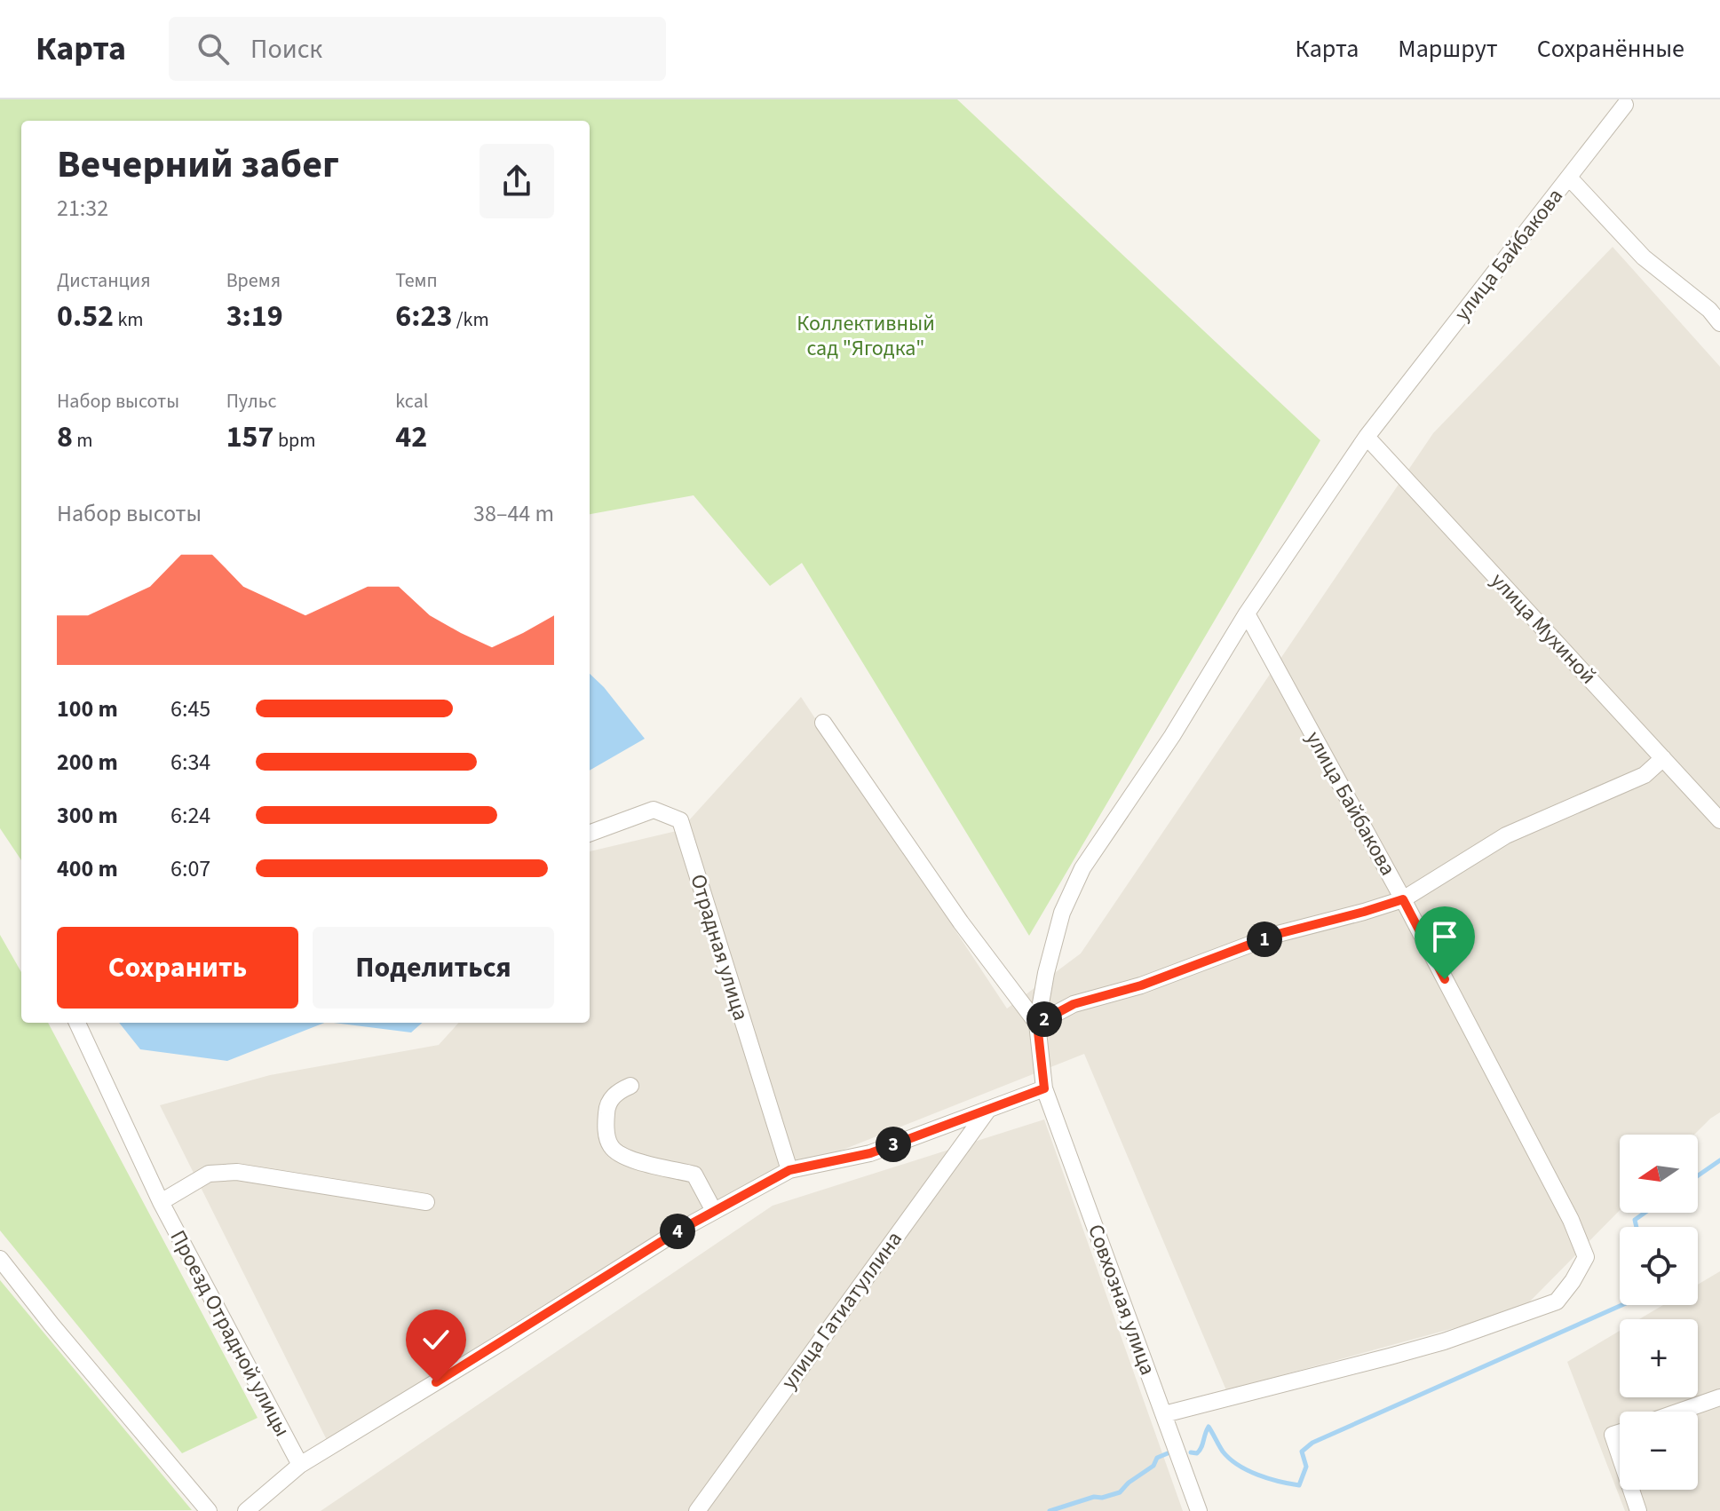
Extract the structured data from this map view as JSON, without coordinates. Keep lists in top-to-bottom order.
{
  "streets": {
    "street": [
      "улица Байбакова",
      "улица Мухиной",
      "Отрадная улица",
      "Совхозная улица",
      "улица Гатиатуллина",
      "Проезд Отрадной улицы"
    ]
  },
  "crossings": [
    ["улица Байбакова", "улица Мухиной"],
    ["улица Байбакова", "Совхозная улица"]
  ],
  "parks": ["Коллективный сад \"Ягодка\""],
  "north": "left",
  "page": {
    "header": "Карта",
    "search": "Поиск",
    "nav": ["Карта", "Маршрут", "Сохранённые"],
    "heading": ["Вечерний забег", "21:32"],
    "stats": [
      ["Дистанция", "0.52 km"],
      ["Время", "3:19"],
      ["Темп", "6:23 /km"],
      ["Набор высоты", "8 m"],
      ["Пульс", "157 bpm"],
      ["kcal", "42"]
    ],
    "chart": ["Набор высоты", "38–44 m"],
    "list": [
      {
        "name": "100 m",
        "note": "6:45"
      },
      {
        "name": "200 m",
        "note": "6:34"
      },
      {
        "name": "300 m",
        "note": "6:24"
      },
      {
        "name": "400 m",
        "note": "6:07"
      }
    ],
    "buttons": ["Сохранить", "Поделиться"],
    "pins": [
      "1",
      "2",
      "3",
      "4"
    ],
    "map_buttons": ["+", "−"]
  }
}
